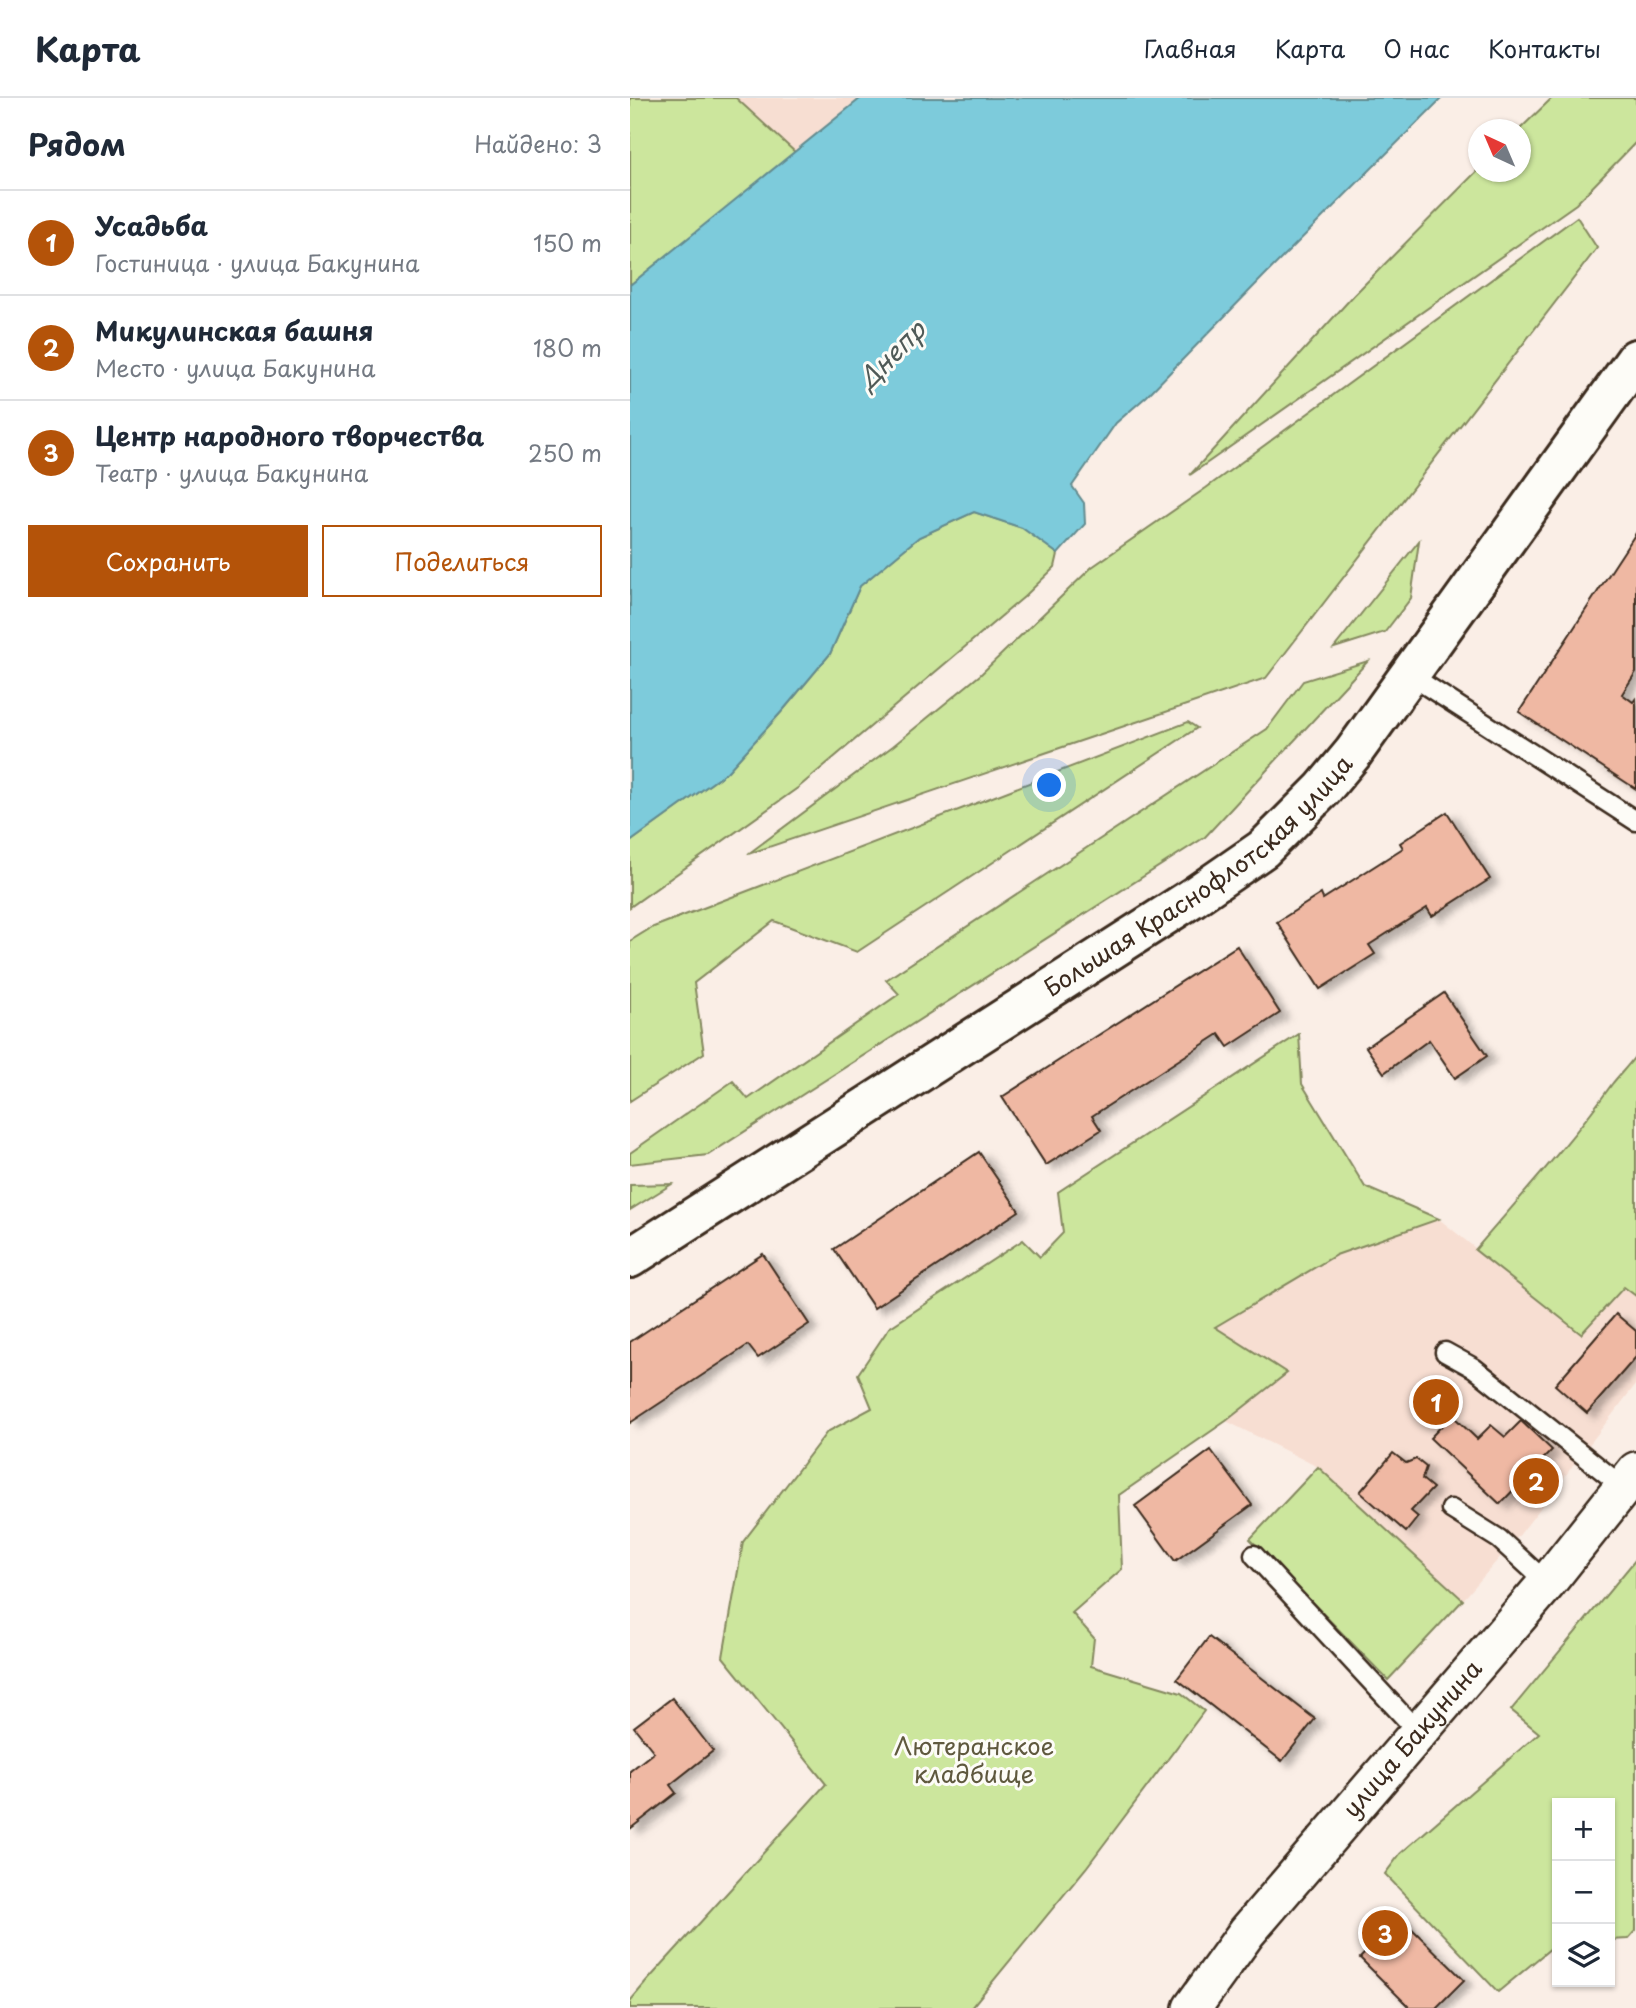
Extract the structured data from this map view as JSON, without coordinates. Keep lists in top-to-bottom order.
{
  "streets": {
    "main road": ["Большая Краснофлотская улица"],
    "street": ["улица Бакунина"]
  },
  "water": ["Днепр"],
  "parks": ["Лютеранское кладбище"],
  "north": "top left",
  "page": {
    "header": "Карта",
    "nav": [
      "Главная",
      "Карта",
      "О нас",
      "Контакты"
    ],
    "heading": ["Рядом", "Найдено: 3"],
    "list": [
      {
        "mark": "1",
        "name": "Усадьба",
        "note": "Гостиница · улица Бакунина",
        "value": "150 m"
      },
      {
        "mark": "2",
        "name": "Микулинская башня",
        "note": "Место · улица Бакунина",
        "value": "180 m"
      },
      {
        "mark": "3",
        "name": "Центр народного творчества",
        "note": "Театр · улица Бакунина",
        "value": "250 m"
      }
    ],
    "buttons": ["Сохранить", "Поделиться"],
    "pins": ["1", "2", "3"],
    "map_buttons": ["+", "−"]
  }
}
